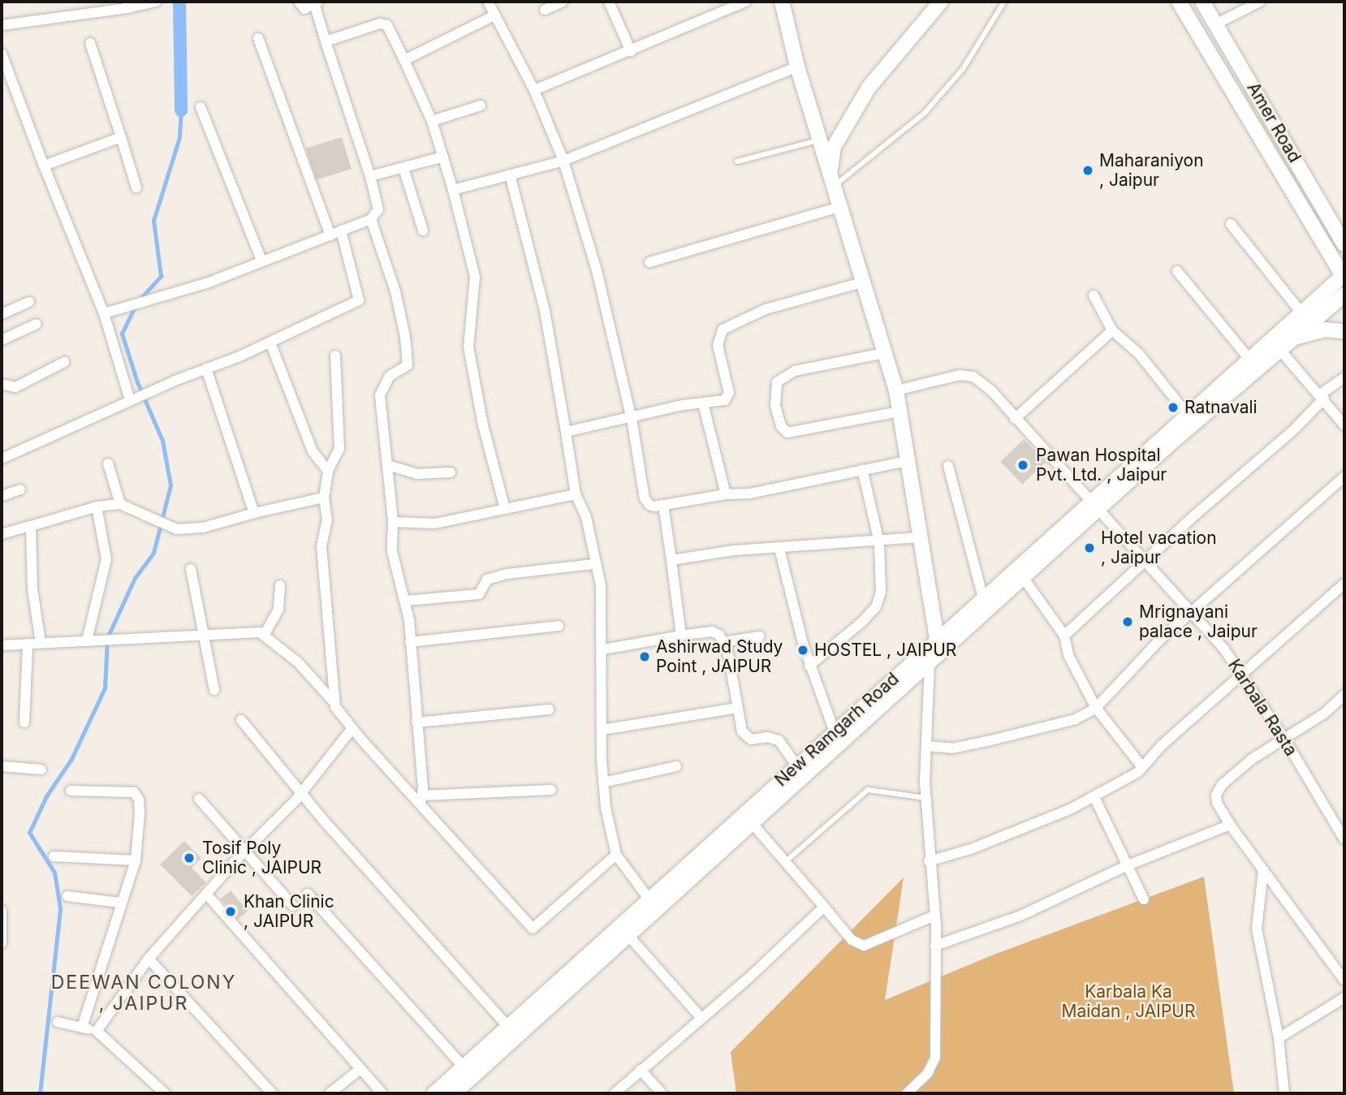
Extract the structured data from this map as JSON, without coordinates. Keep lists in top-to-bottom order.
{
  "streets": {
    "street": ["Amer Road", "Karbala Rasta", "New Ramgarh Road"]
  },
  "crossings": [
    ["Amer Road", "New Ramgarh Road"],
    ["Karbala Rasta", "New Ramgarh Road"]
  ],
  "districts": ["DEEWAN COLONY , JAIPUR"],
  "parks": ["Karbala Ka Maidan , JAIPUR"],
  "places": [
    "Maharaniyon , Jaipur",
    "Ratnavali",
    "Pawan Hospital Pvt. Ltd. , Jaipur",
    "Hotel vacation , Jaipur",
    "Mrignayani palace , Jaipur",
    "HOSTEL , JAIPUR",
    "Ashirwad Study Point , JAIPUR",
    "Tosif Poly Clinic , JAIPUR",
    "Khan Clinic , JAIPUR"
  ]
}
